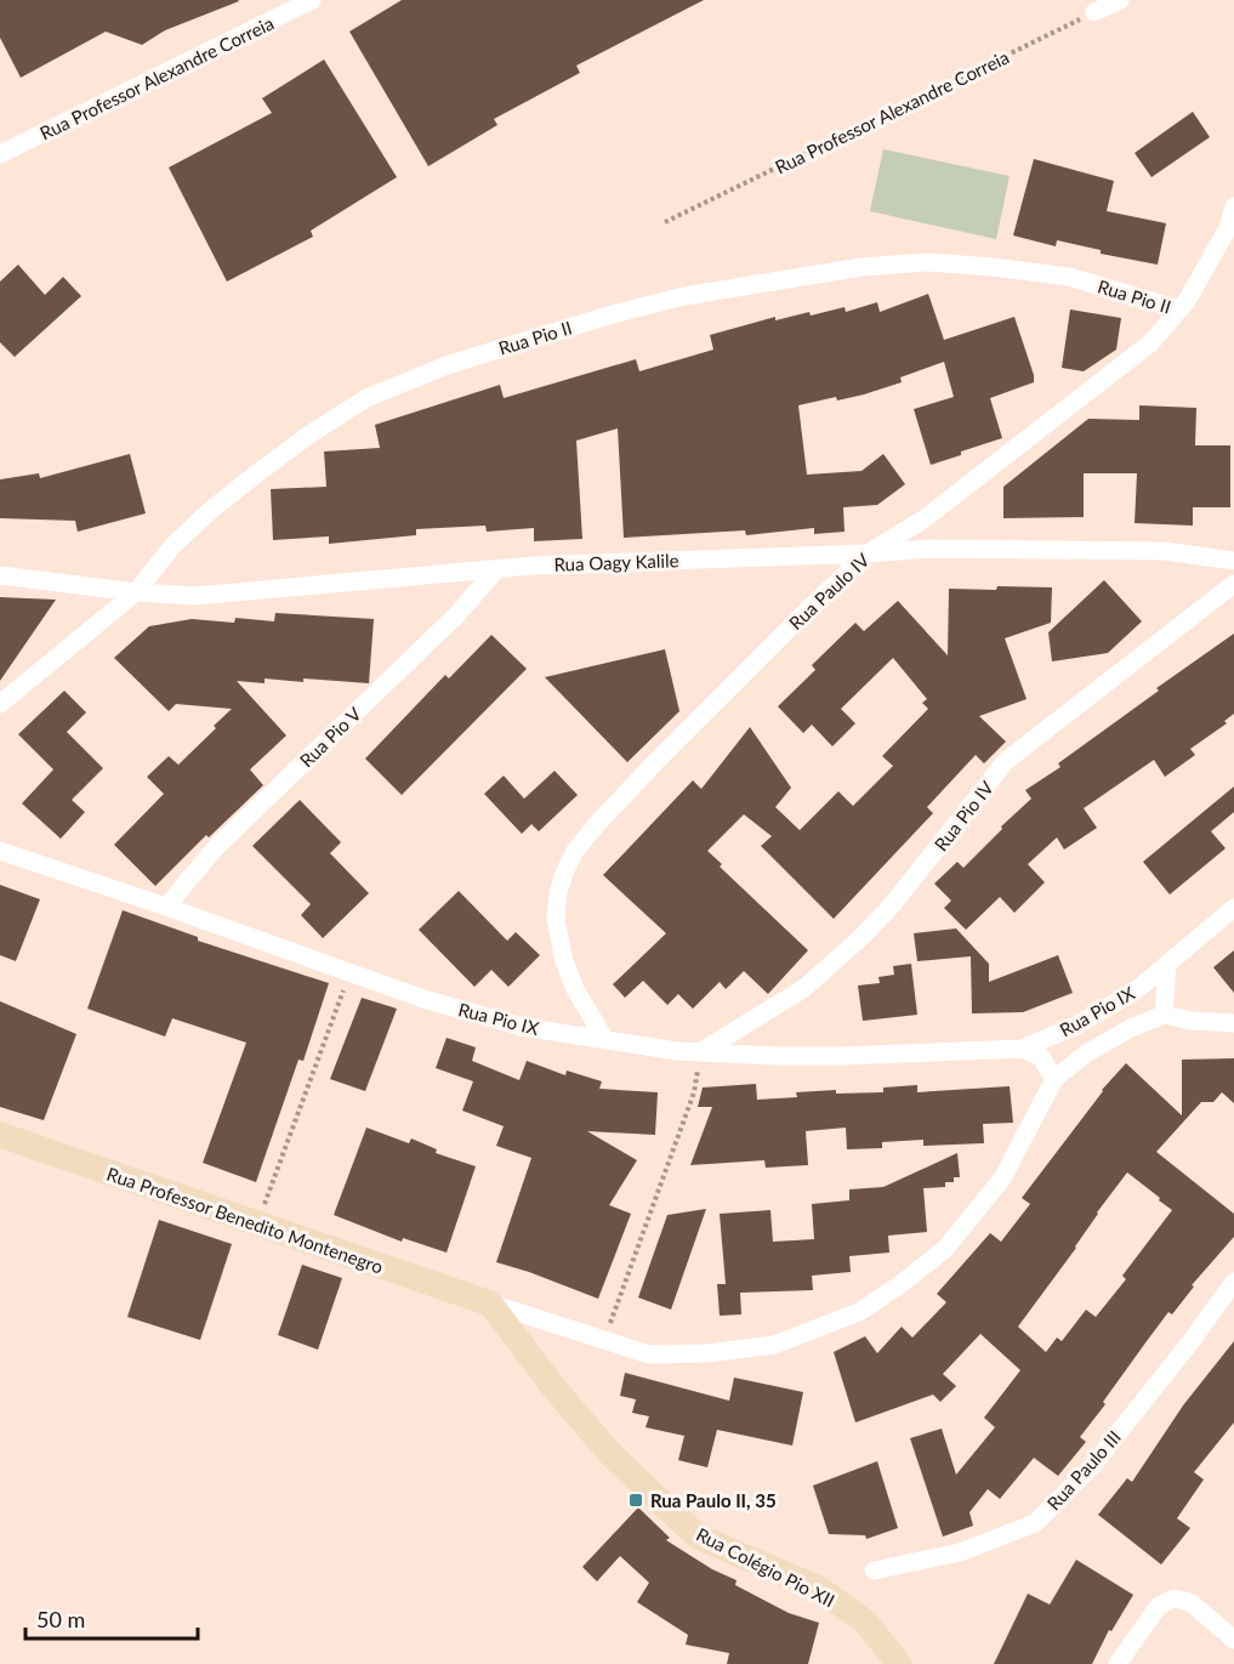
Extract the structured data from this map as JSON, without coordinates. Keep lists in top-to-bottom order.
{
  "streets": {
    "street": [
      "Rua Professor Alexandre Correia",
      "Rua Pio II",
      "Rua Oagy Kalile",
      "Rua Paulo IV",
      "Rua Pio V",
      "Rua Pio IV",
      "Rua Pio IX",
      "Rua Professor Benedito Montenegro",
      "Rua Paulo III",
      "Rua Colégio Pio XII"
    ]
  },
  "crossings": [
    ["Rua Pio II", "Rua Oagy Kalile"],
    ["Rua Pio II", "Rua Paulo IV"],
    ["Rua Oagy Kalile", "Rua Paulo IV"],
    ["Rua Oagy Kalile", "Rua Pio V"],
    ["Rua Paulo IV", "Rua Pio IX"],
    ["Rua Pio V", "Rua Pio IX"],
    ["Rua Pio IV", "Rua Pio IX"],
    ["Rua Professor Benedito Montenegro", "Rua Colégio Pio XII"]
  ],
  "places": {
    "transit": ["Rua Paulo II, 35"]
  },
  "scale_bar": "50 m"
}
